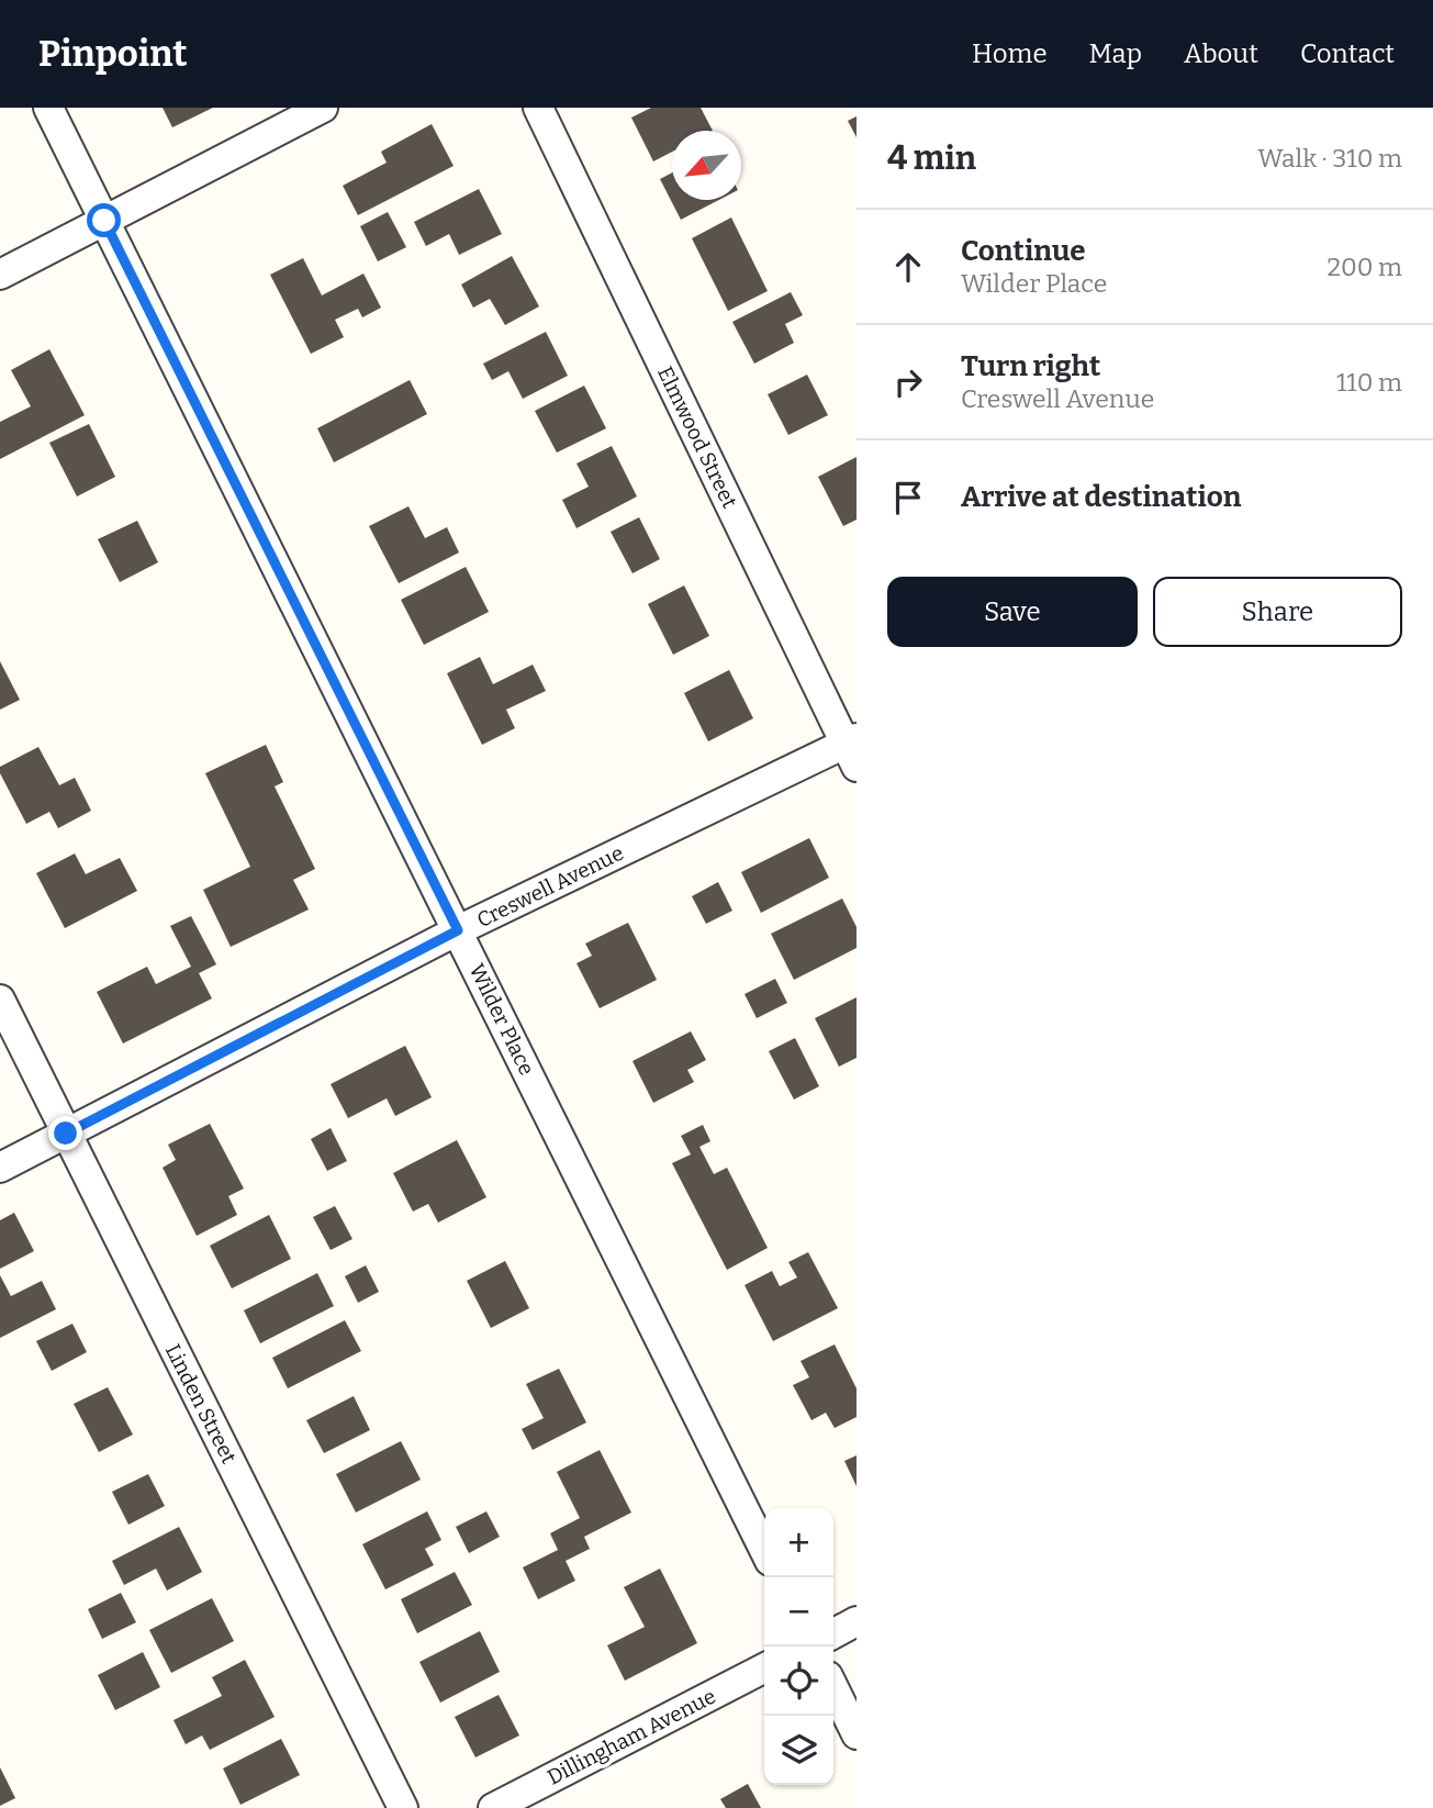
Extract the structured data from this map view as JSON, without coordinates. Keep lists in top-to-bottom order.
{
  "streets": {
    "street": [
      "Elmwood Street",
      "Creswell Avenue",
      "Wilder Place",
      "Linden Street",
      "Dillingham Avenue"
    ]
  },
  "crossings": [
    ["Elmwood Street", "Creswell Avenue"],
    ["Creswell Avenue", "Wilder Place"],
    ["Creswell Avenue", "Linden Street"]
  ],
  "north": "bottom left",
  "page": {
    "header": "Pinpoint",
    "nav": [
      "Home",
      "Map",
      "About",
      "Contact"
    ],
    "heading": ["4 min", "Walk · 310 m"],
    "list": [
      ["Continue", "Wilder Place", "200 m"],
      ["Turn right", "Creswell Avenue", "110 m"],
      "Arrive at destination"
    ],
    "buttons": ["Save", "Share"],
    "map_buttons": ["+", "−"]
  }
}
